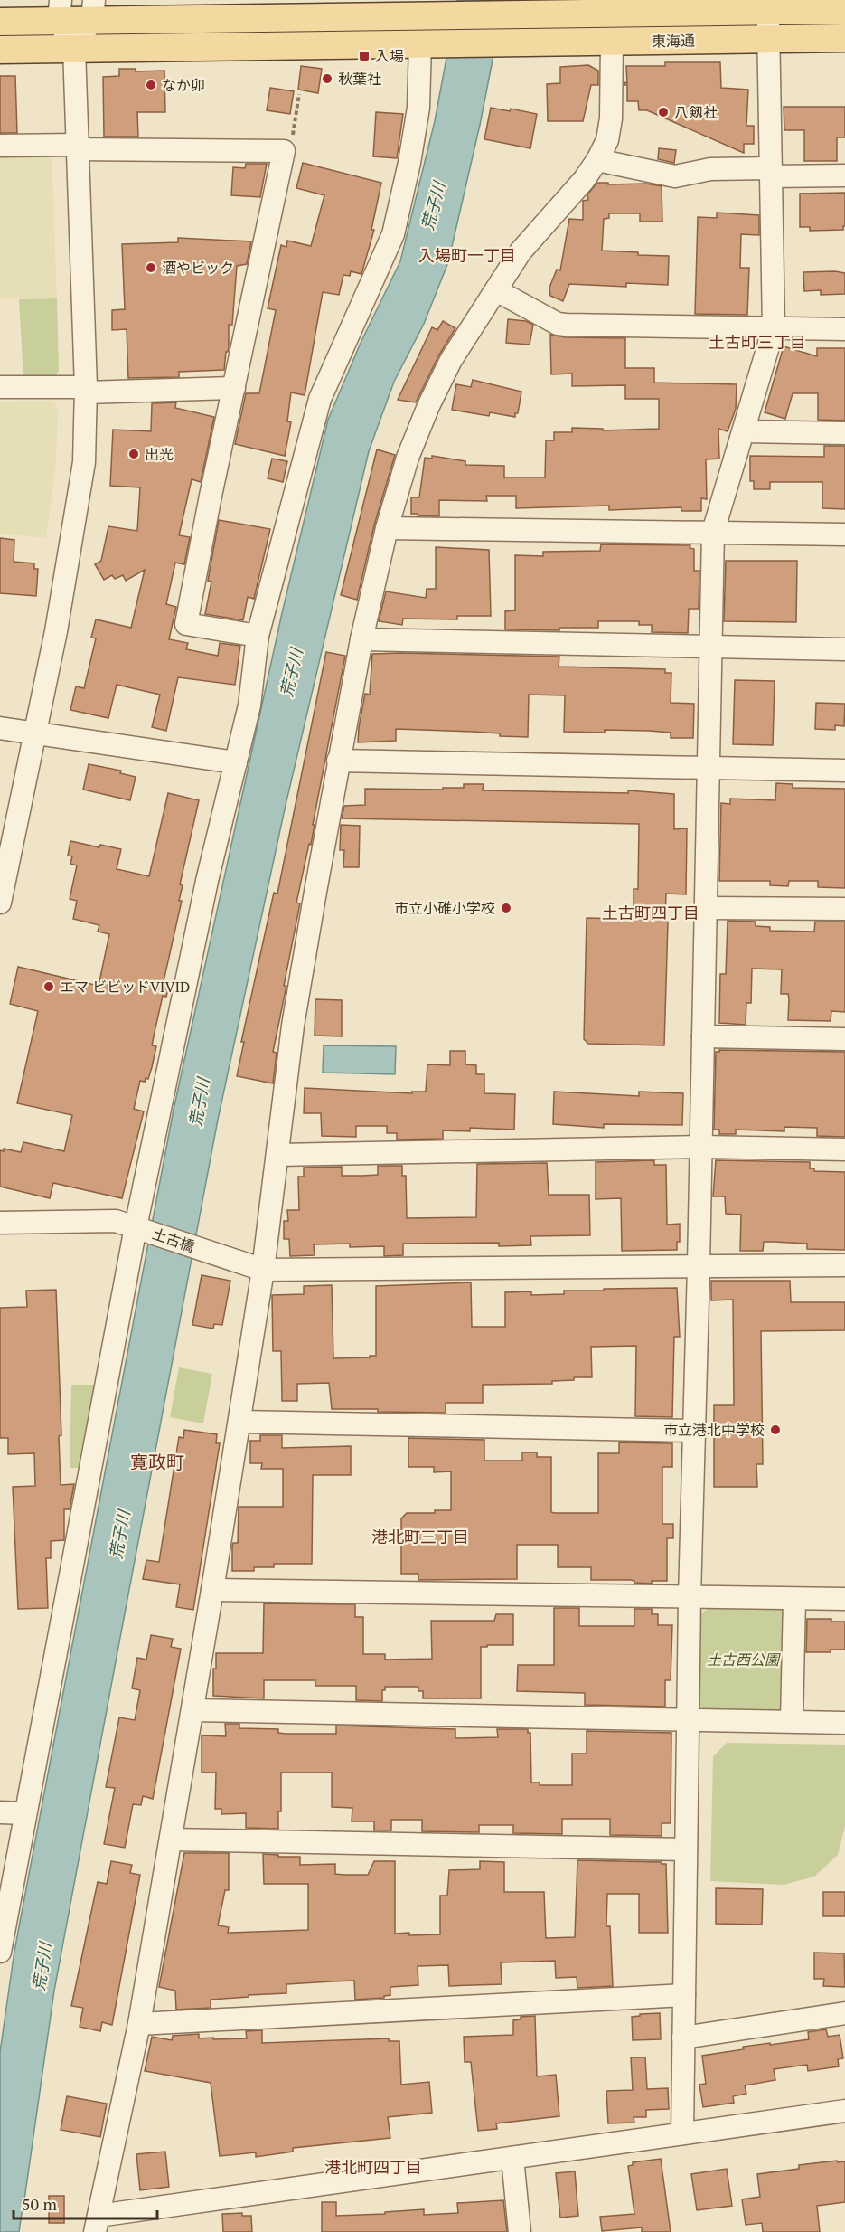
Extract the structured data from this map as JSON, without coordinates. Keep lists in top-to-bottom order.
{
  "streets": {
    "main road": ["東海通"],
    "street": ["土古橋"]
  },
  "districts": [
    "入場町一丁目",
    "土古町三丁目",
    "土古町四丁目",
    "寛政町",
    "港北町三丁目",
    "港北町四丁目"
  ],
  "water": ["荒子川"],
  "parks": ["土古西公園"],
  "places": {
    "transit": ["入場"],
    "other": [
      "秋葉社",
      "なか卯",
      "八剱社",
      "酒やビック",
      "出光",
      "市立小碓小学校",
      "エマ ビビッドVIVID",
      "市立港北中学校"
    ]
  },
  "scale_bar": "50 m"
}
